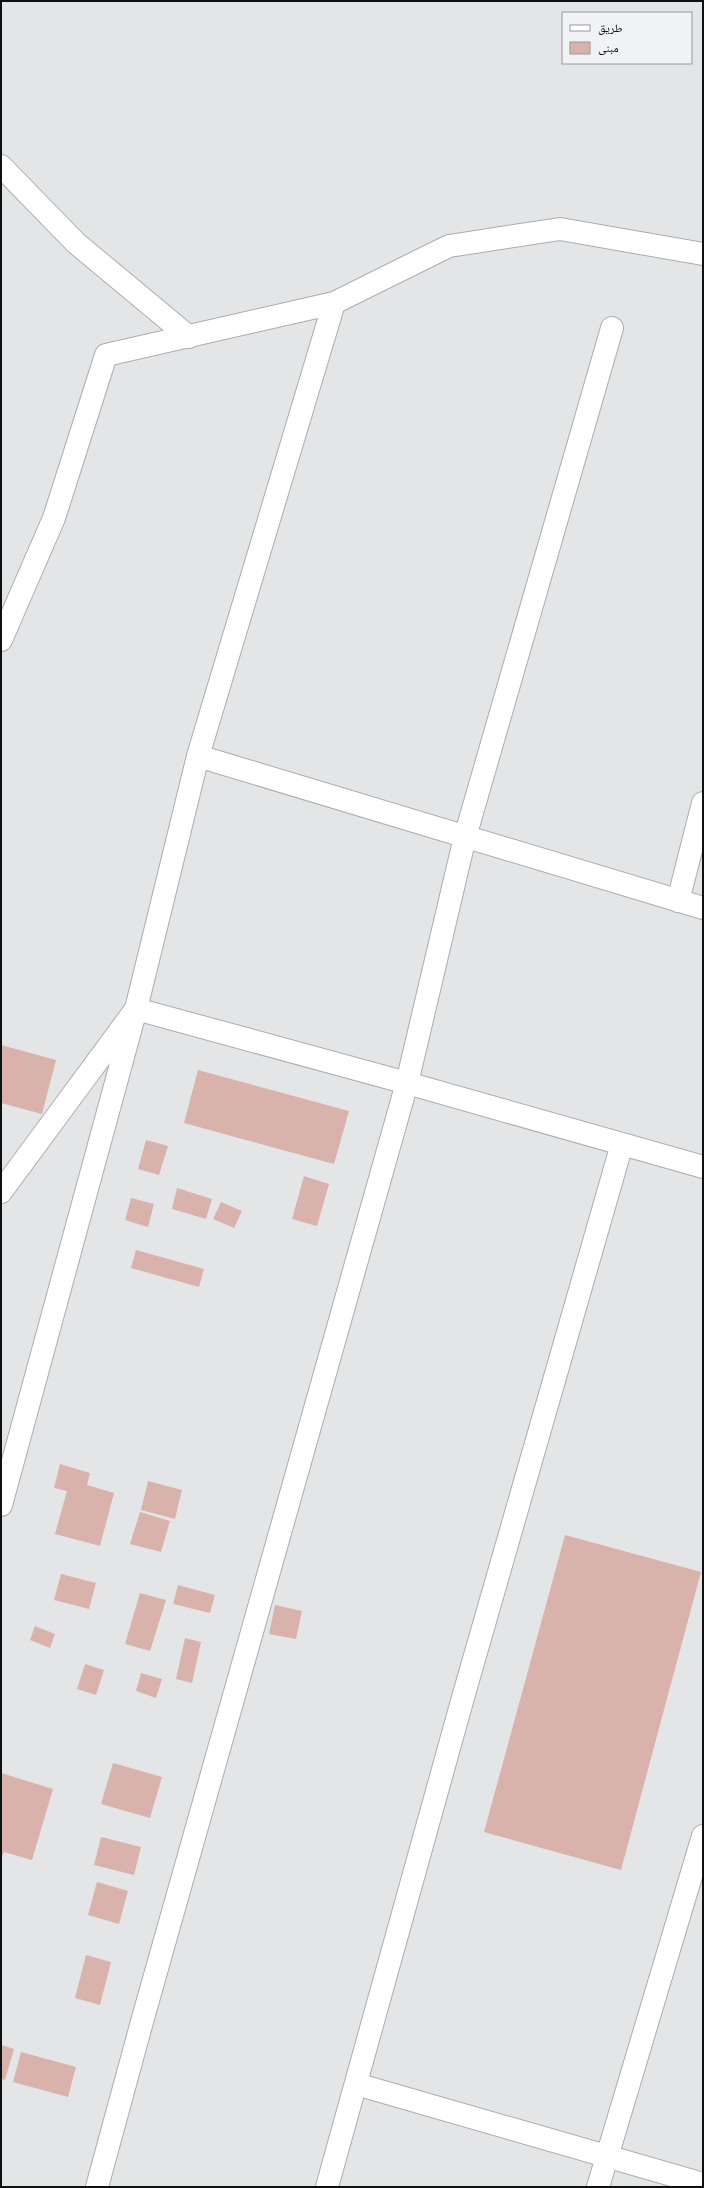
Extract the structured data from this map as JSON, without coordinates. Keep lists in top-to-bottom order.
{
  "legend": ["طريق", "مبنى"]
}
